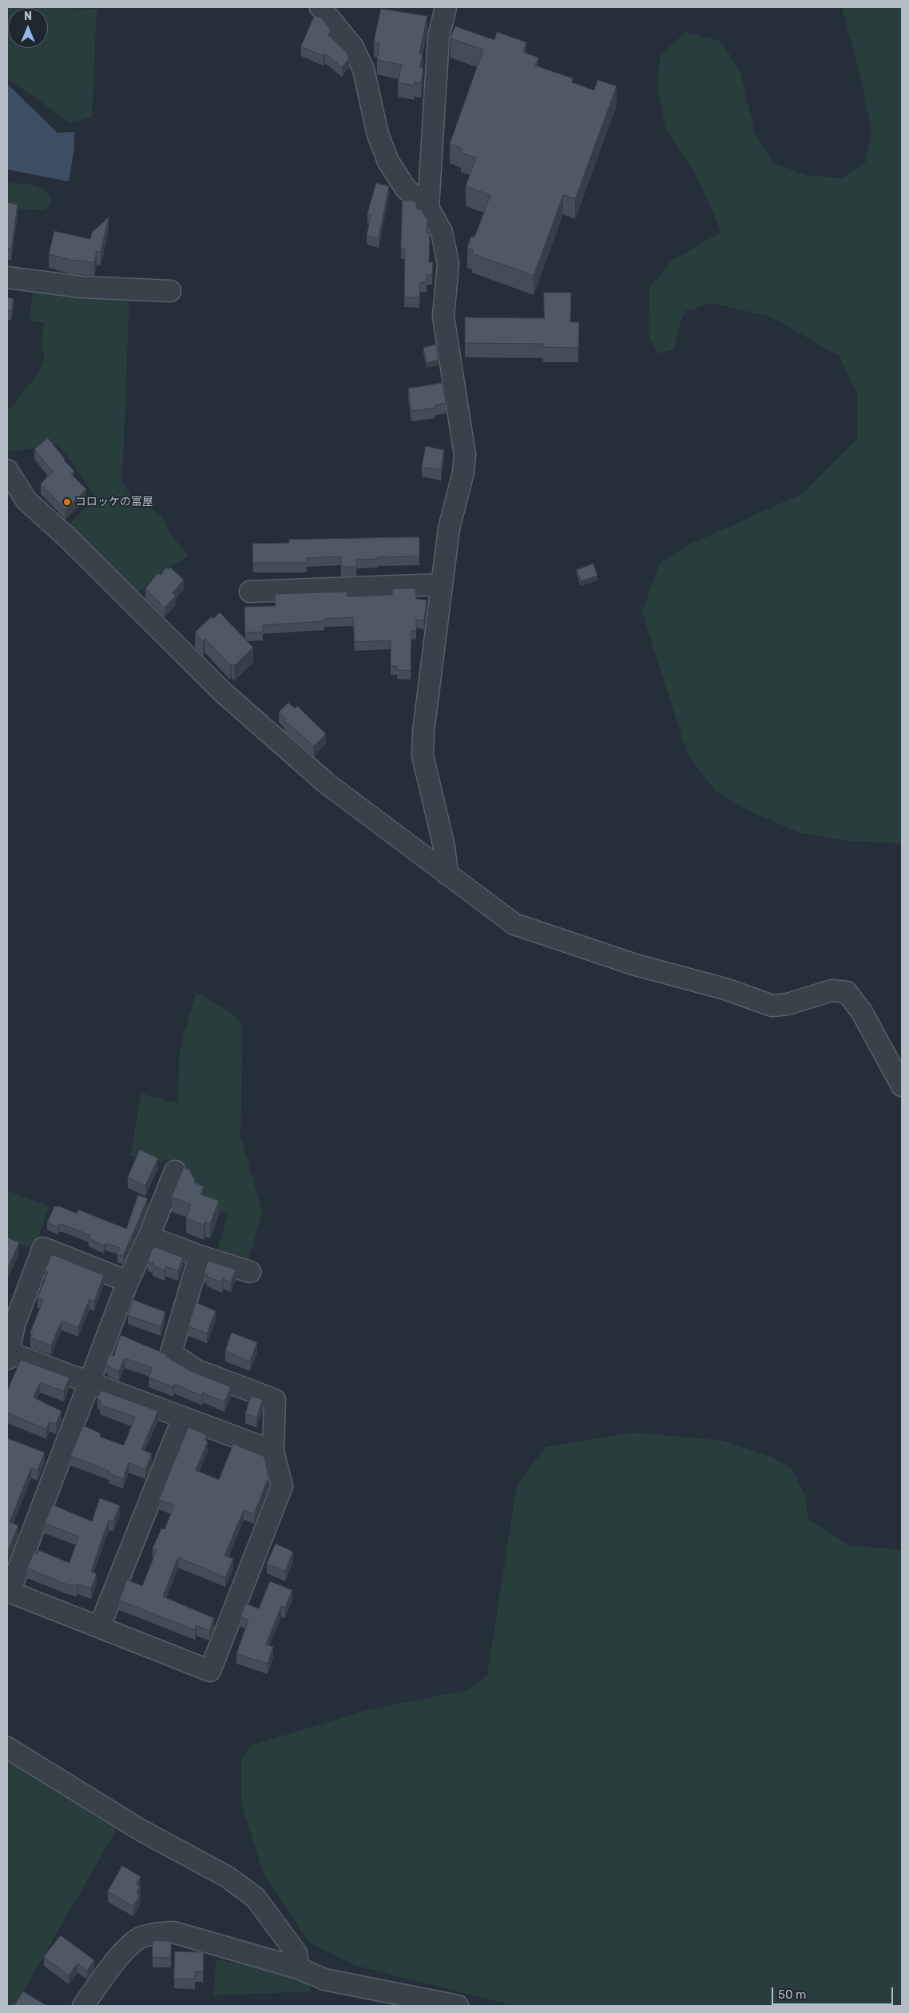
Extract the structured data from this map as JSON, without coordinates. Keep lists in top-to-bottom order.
{
  "places": ["コロッケの富屋"],
  "scale_bar": "50 m",
  "north": "top"
}
